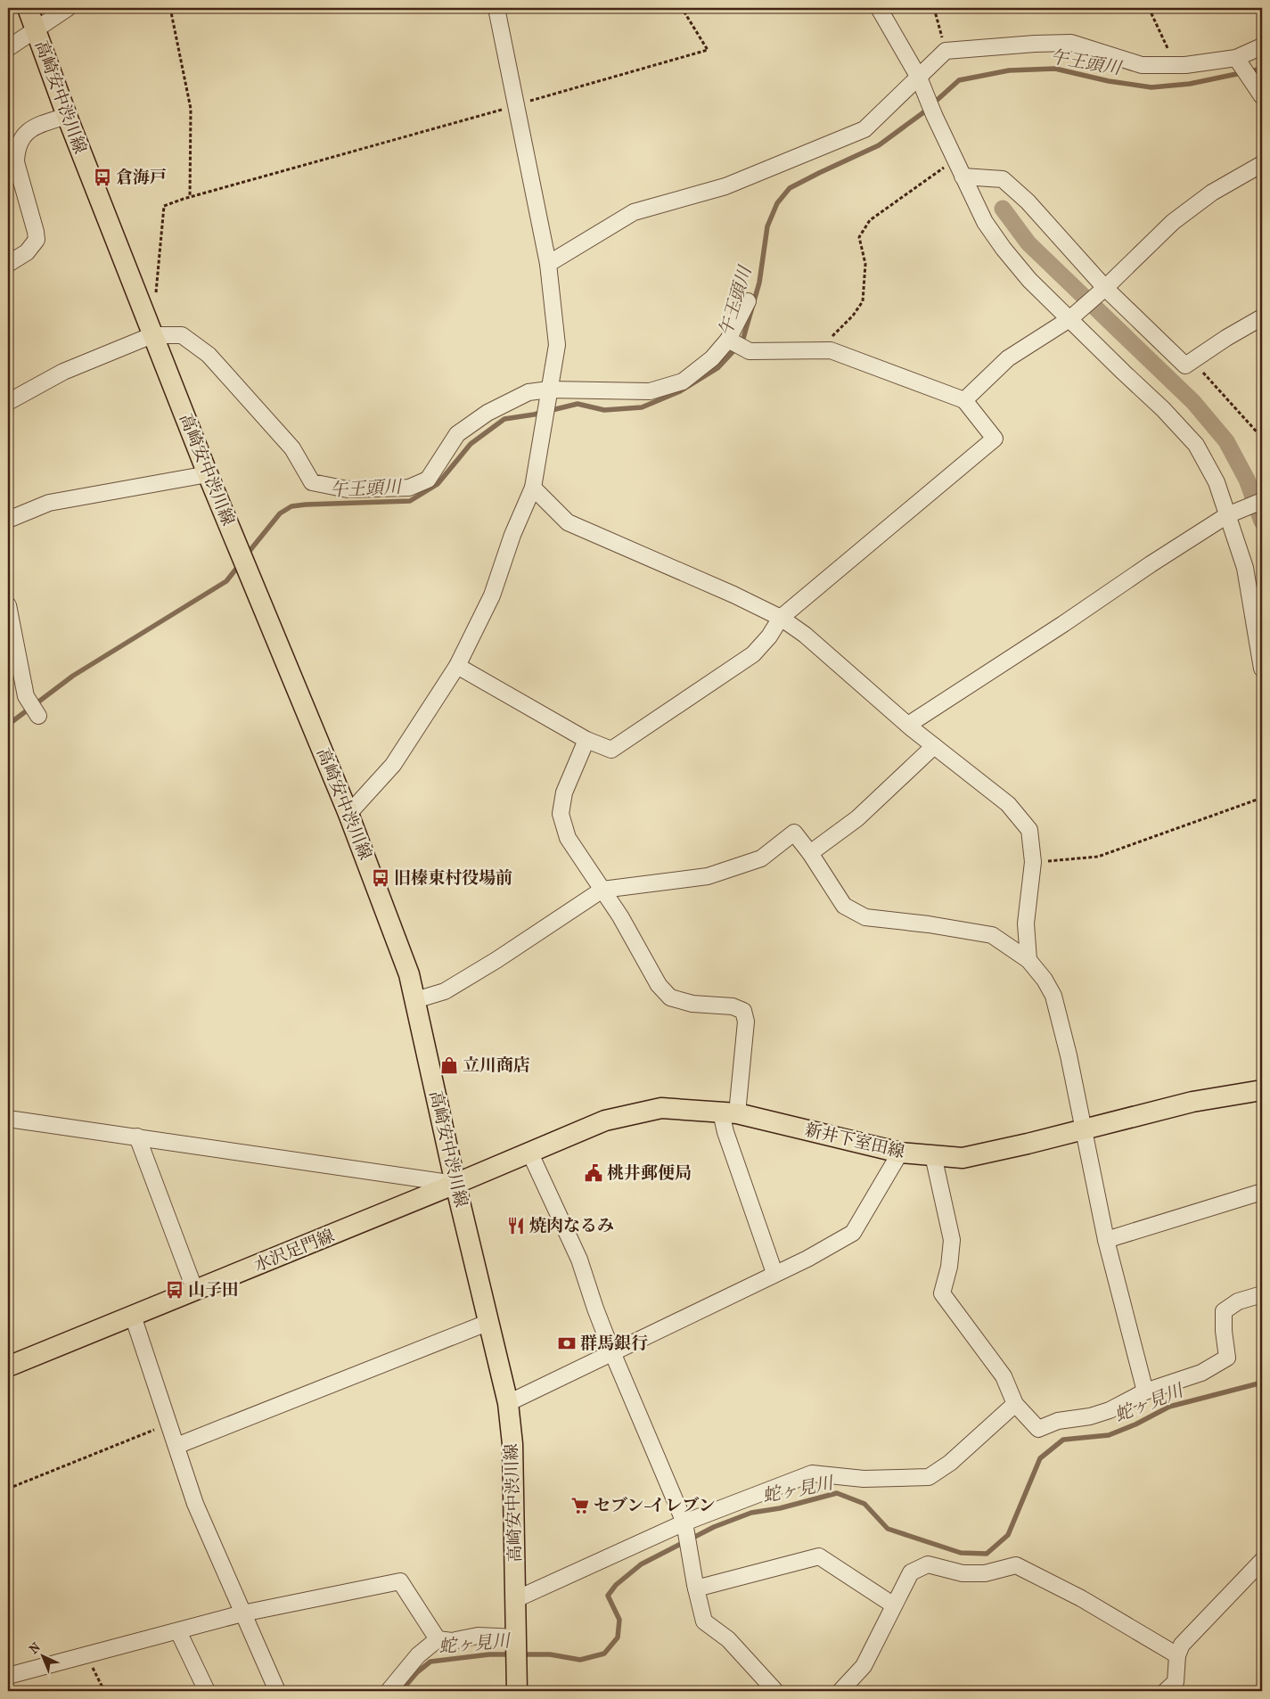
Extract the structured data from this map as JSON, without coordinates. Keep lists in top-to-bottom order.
{
  "streets": {
    "main road": ["高崎安中渋川線", "新井下室田線", "水沢足門線"]
  },
  "crossings": [
    ["高崎安中渋川線", "新井下室田線"],
    ["高崎安中渋川線", "水沢足門線"],
    ["新井下室田線", "水沢足門線"]
  ],
  "water": ["午王頭川", "蛇ヶ見川"],
  "places": {
    "bus stop": ["倉海戸", "旧榛東村役場前", "山子田"],
    "shop": ["立川商店"],
    "public building": ["桃井郵便局"],
    "restaurant": ["焼肉なるみ"],
    "bank": ["群馬銀行"],
    "supermarket": ["セブン-イレブン"]
  },
  "north": "top left"
}
